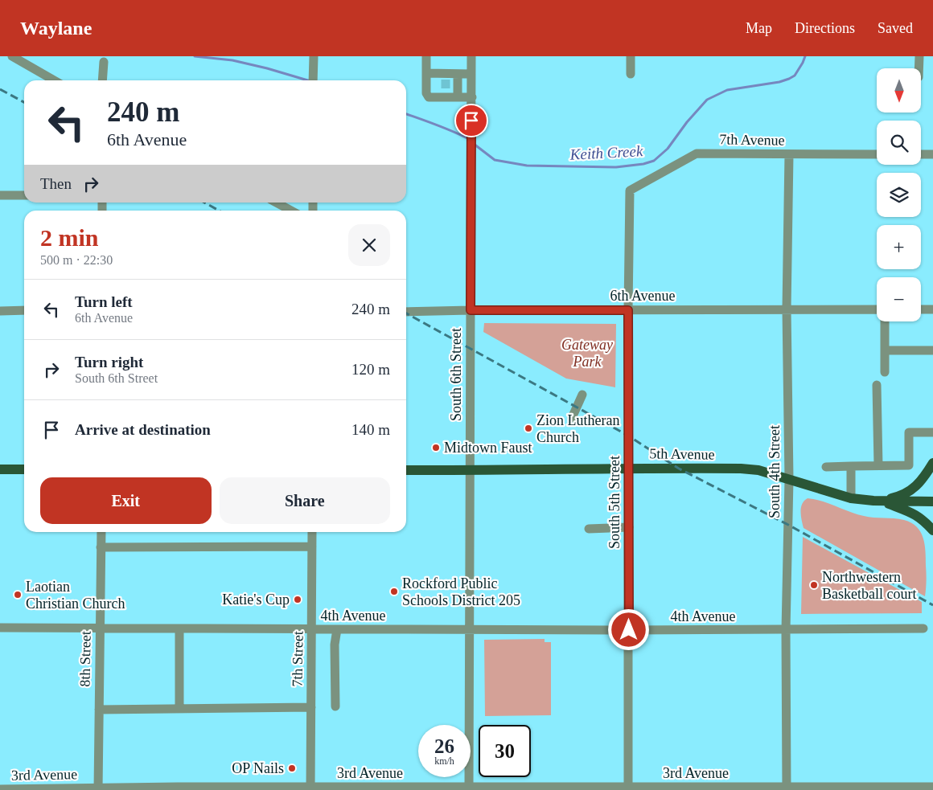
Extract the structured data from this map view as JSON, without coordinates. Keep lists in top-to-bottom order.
{
  "streets": {
    "main road": ["5th Avenue"],
    "street": [
      "7th Avenue",
      "6th Avenue",
      "South 6th Street",
      "South 4th Street",
      "South 5th Street",
      "4th Avenue",
      "8th Street",
      "7th Street",
      "3rd Avenue"
    ]
  },
  "crossings": [
    ["7th Avenue", "South 4th Street"],
    ["7th Avenue", "South 5th Street"],
    ["6th Avenue", "South 6th Street"],
    ["6th Avenue", "South 4th Street"],
    ["6th Avenue", "South 5th Street"],
    ["South 6th Street", "5th Avenue"],
    ["South 6th Street", "4th Avenue"],
    ["South 6th Street", "3rd Avenue"],
    ["5th Avenue", "South 4th Street"],
    ["5th Avenue", "South 5th Street"],
    ["South 4th Street", "4th Avenue"],
    ["South 4th Street", "3rd Avenue"],
    ["South 5th Street", "4th Avenue"],
    ["South 5th Street", "3rd Avenue"],
    ["4th Avenue", "8th Street"],
    ["4th Avenue", "7th Street"],
    ["8th Street", "3rd Avenue"],
    ["7th Street", "3rd Avenue"]
  ],
  "water": ["Keith Creek"],
  "parks": ["Gateway Park"],
  "places": [
    "Zion Lutheran Church",
    "Midtown Faust",
    "Northwestern Basketball court",
    "Rockford Public Schools District 205",
    "Laotian Christian Church",
    "Katie's Cup",
    "OP Nails"
  ],
  "north": "bottom",
  "page": {
    "header": "Waylane",
    "nav": ["Map", "Directions", "Saved"],
    "map_buttons": ["+", "−"],
    "turn": ["240 m", "6th Avenue"],
    "then": "Then",
    "heading": ["2 min", "500 m · 22:30"],
    "list": [
      {
        "name": "Turn left",
        "note": "6th Avenue",
        "value": "240 m"
      },
      {
        "name": "Turn right",
        "note": "South 6th Street",
        "value": "120 m"
      },
      {
        "name": "Arrive at destination",
        "value": "140 m"
      }
    ],
    "buttons": ["Exit", "Share"],
    "speed": "26 km/h",
    "limit": "30"
  }
}
